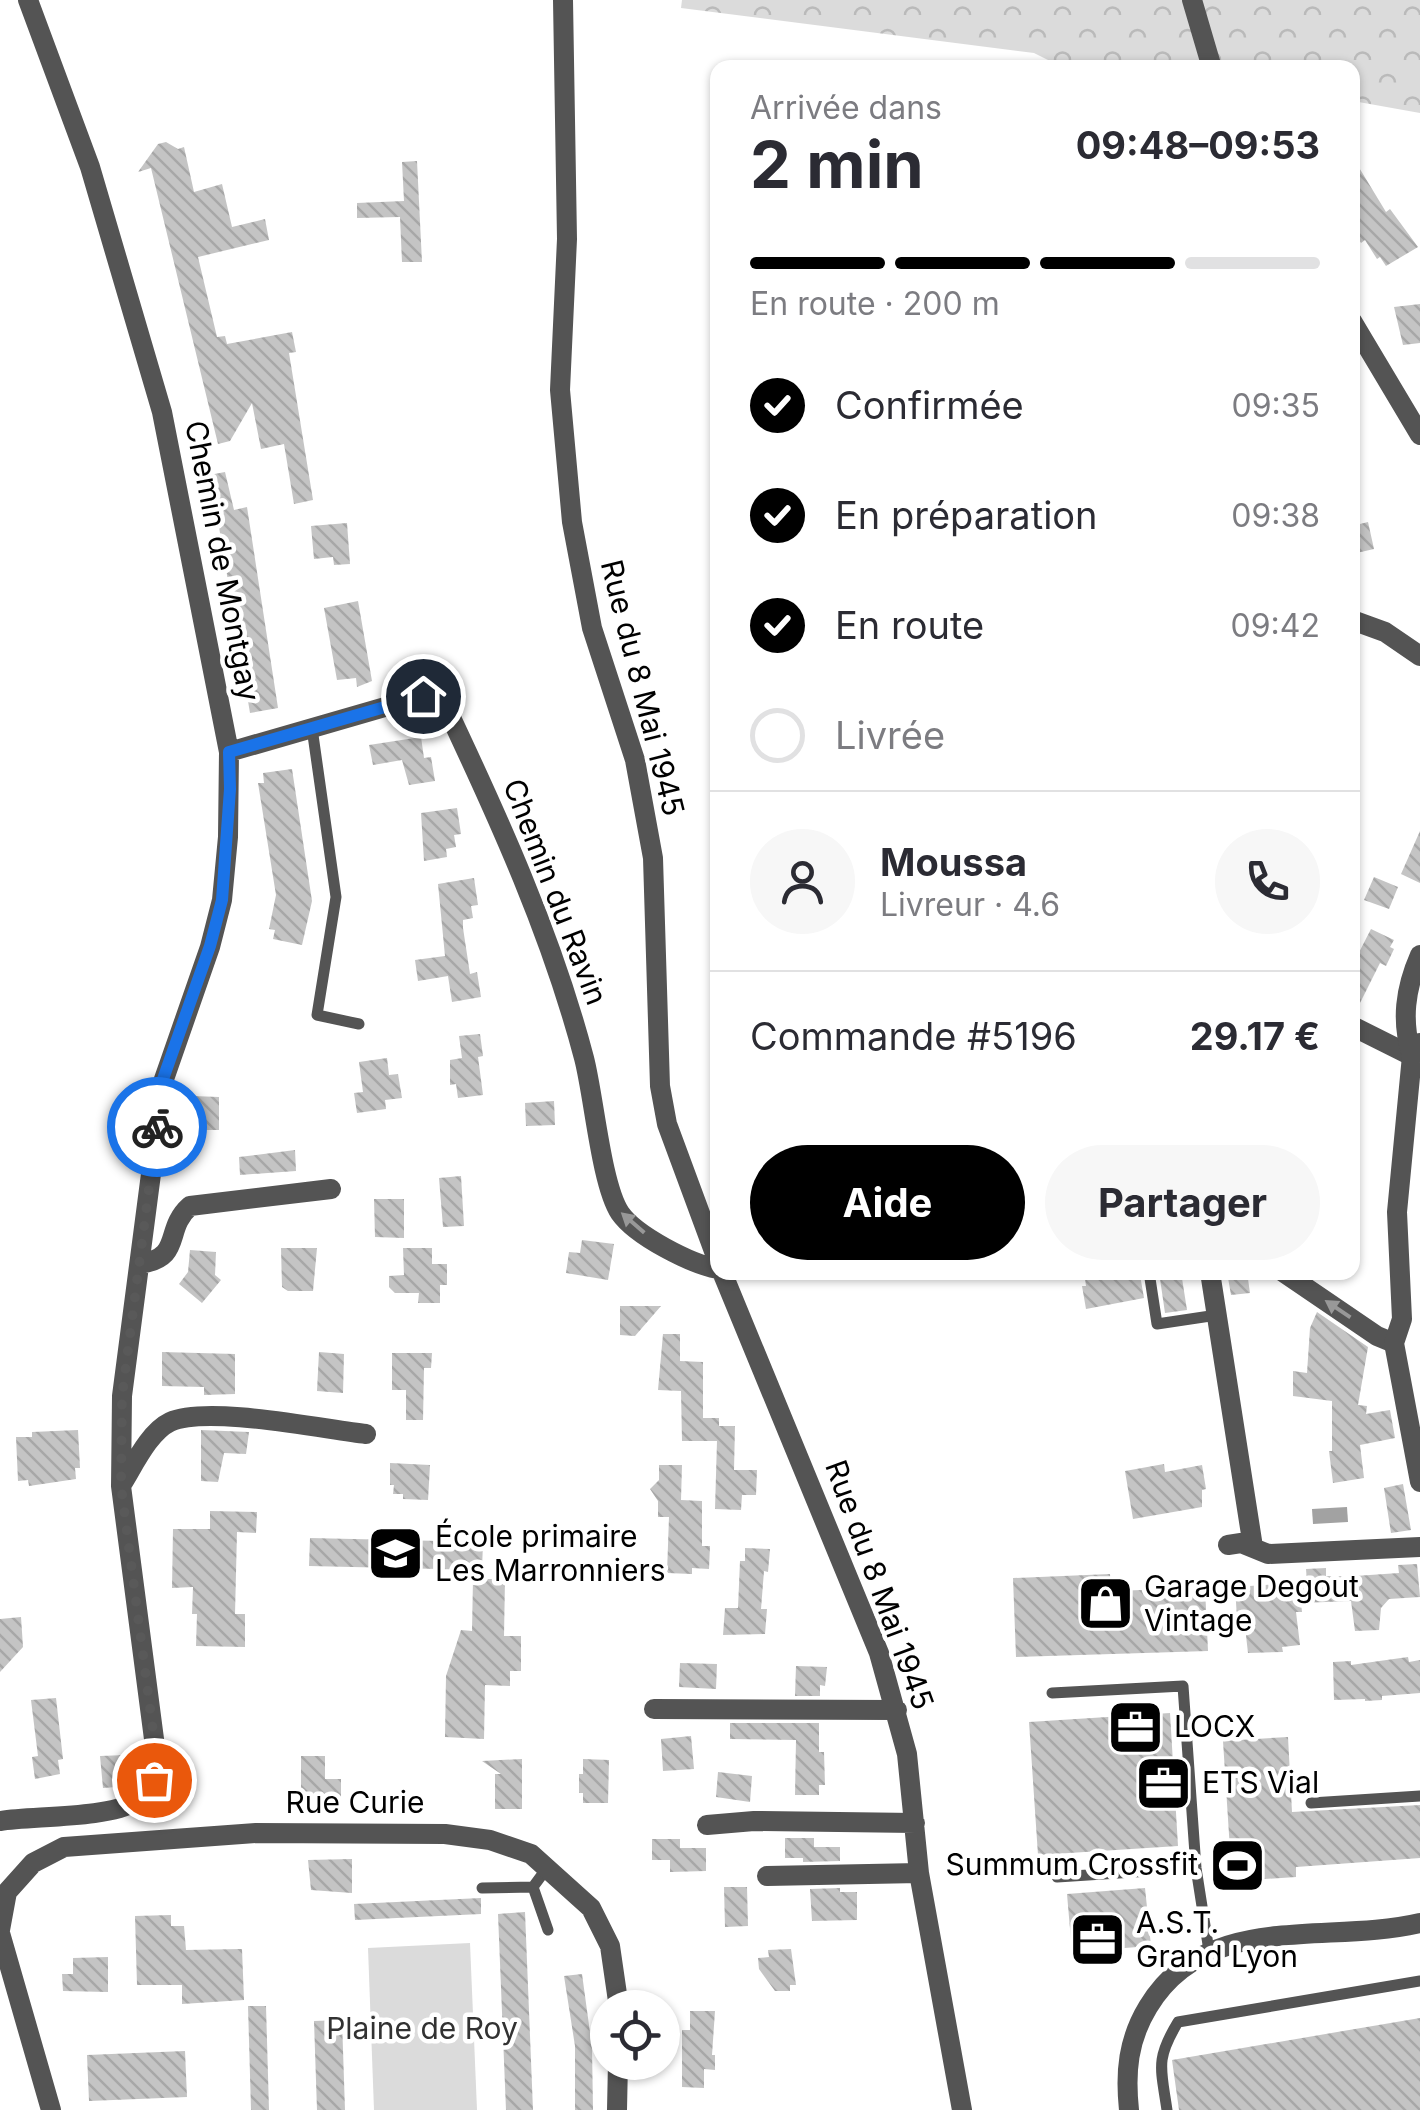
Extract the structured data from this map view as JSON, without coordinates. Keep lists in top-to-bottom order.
{
  "streets": {
    "street": [
      "Chemin de Montgay",
      "Rue du 8 Mai 1945",
      "Chemin du Ravin",
      "Rue Curie"
    ]
  },
  "crossings": [
    ["Chemin de Montgay", "Chemin du Ravin"]
  ],
  "one_way": ["Chemin du Ravin"],
  "parks": ["Plaine de Roy"],
  "places": {
    "school or university": ["École primaire Les Marronniers"],
    "shop": ["Garage Degout Vintage"],
    "office": ["LOCX", "ETS Vial", "A.S.T. Grand Lyon"],
    "sports": ["Summum Crossfit"]
  },
  "page": {
    "heading": ["2 min", "Arrivée dans", "09:48–09:53"],
    "panel": [
      "Moussa",
      "Livreur · 4.6",
      "Commande #5196",
      "29.17 €"
    ],
    "bar": "En route · 200 m",
    "list": [
      ["Confirmée", "09:35"],
      ["En préparation", "09:38"],
      ["En route", "09:42"],
      "Livrée"
    ],
    "buttons": ["Aide", "Partager"]
  }
}
